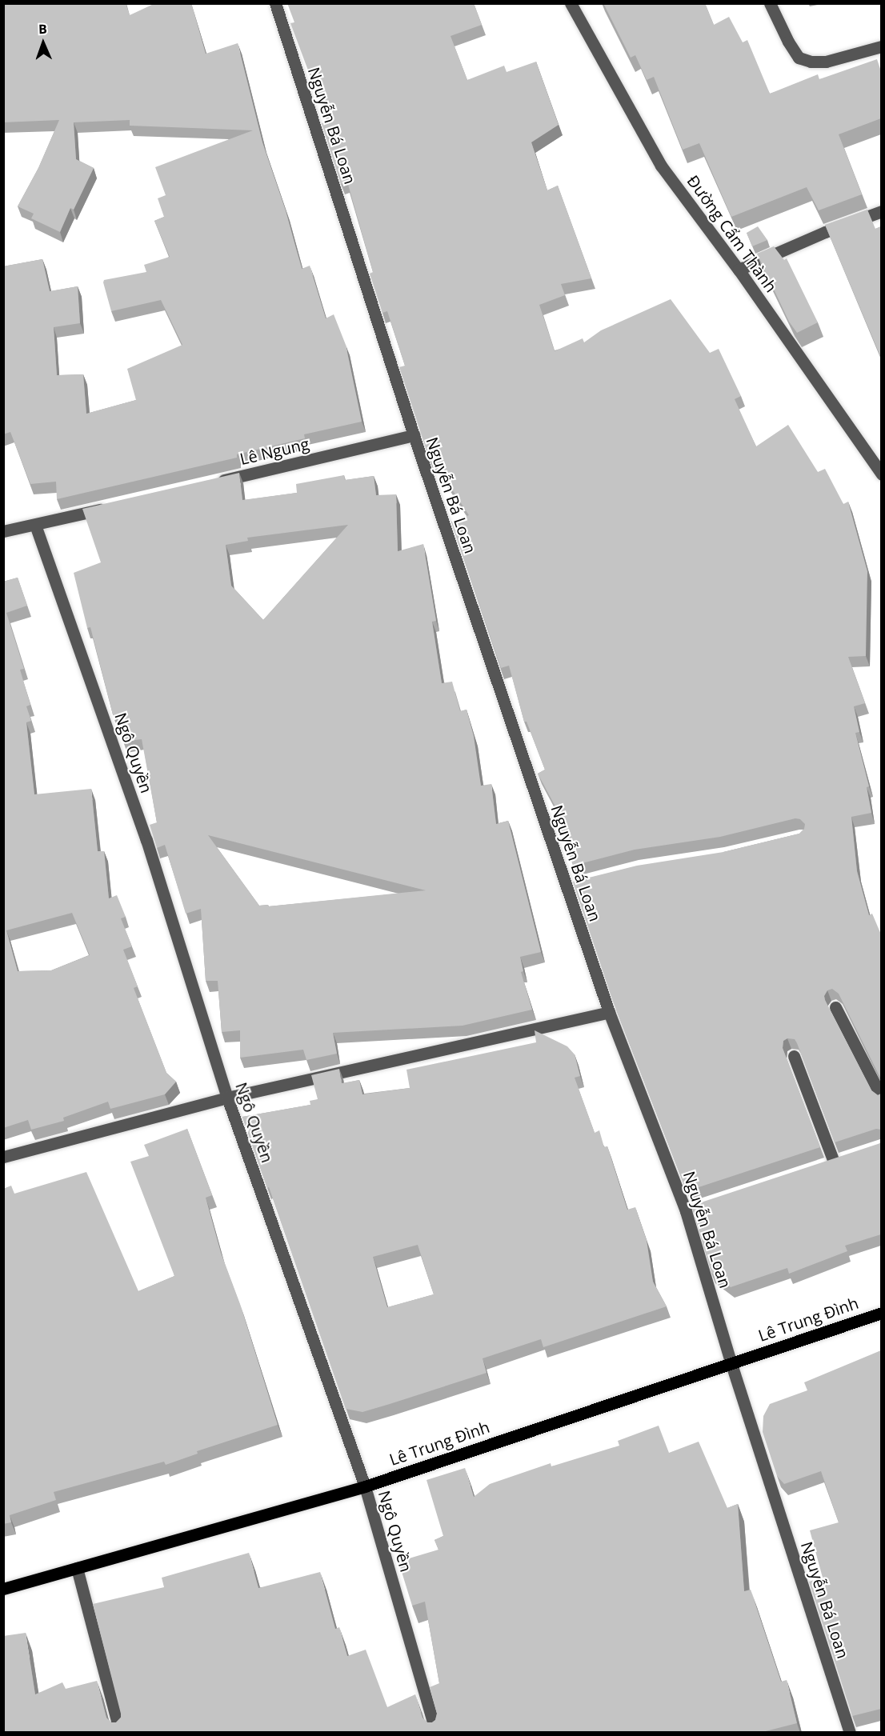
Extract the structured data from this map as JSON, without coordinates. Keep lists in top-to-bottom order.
{
  "streets": {
    "main road": ["Lê Trung Đình"],
    "street": [
      "Nguyễn Bá Loan",
      "Đường Cẩm Thành",
      "Lê Ngung",
      "Ngô Quyền"
    ]
  },
  "crossings": [
    ["Nguyễn Bá Loan", "Lê Ngung"],
    ["Nguyễn Bá Loan", "Lê Trung Đình"],
    ["Ngô Quyền", "Lê Trung Đình"]
  ],
  "north": "top"
}
